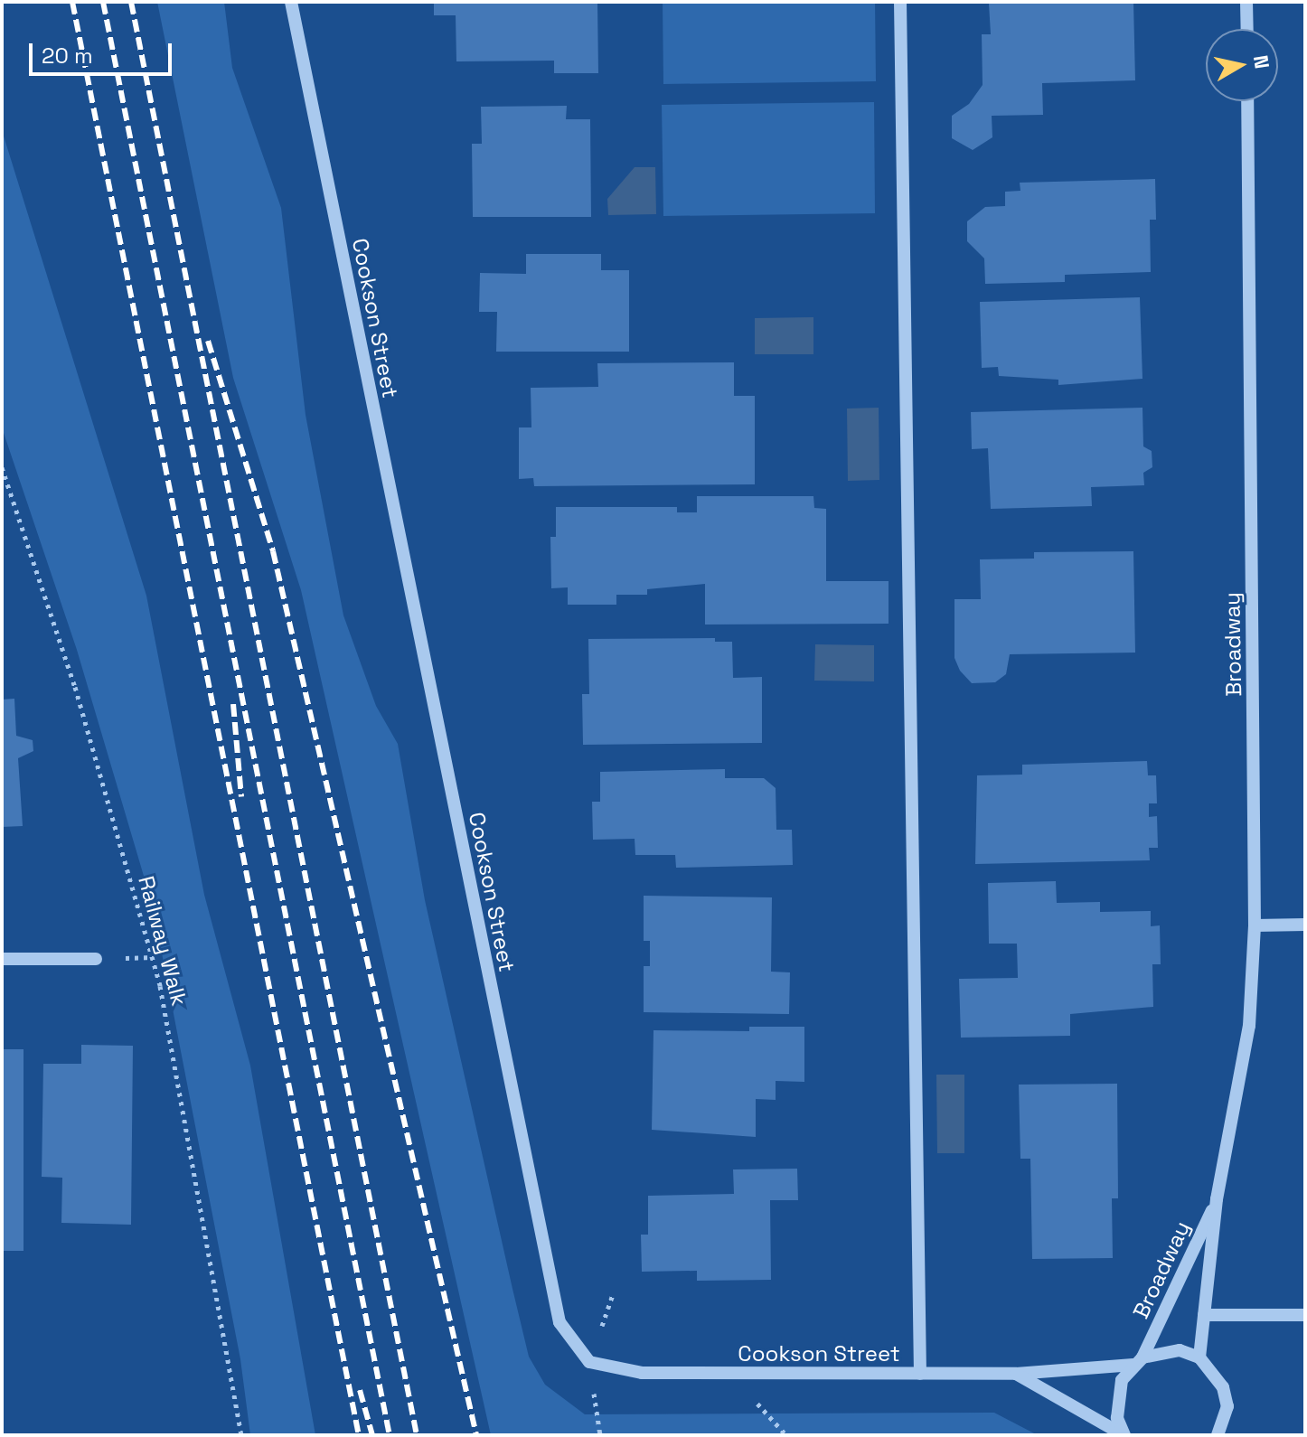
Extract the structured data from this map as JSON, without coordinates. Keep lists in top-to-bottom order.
{
  "streets": {
    "street": ["Cookson Street", "Broadway"],
    "path": ["Railway Walk"]
  },
  "crossings": [
    ["Cookson Street", "Broadway"]
  ],
  "scale_bar": "20 m",
  "north": "right"
}
